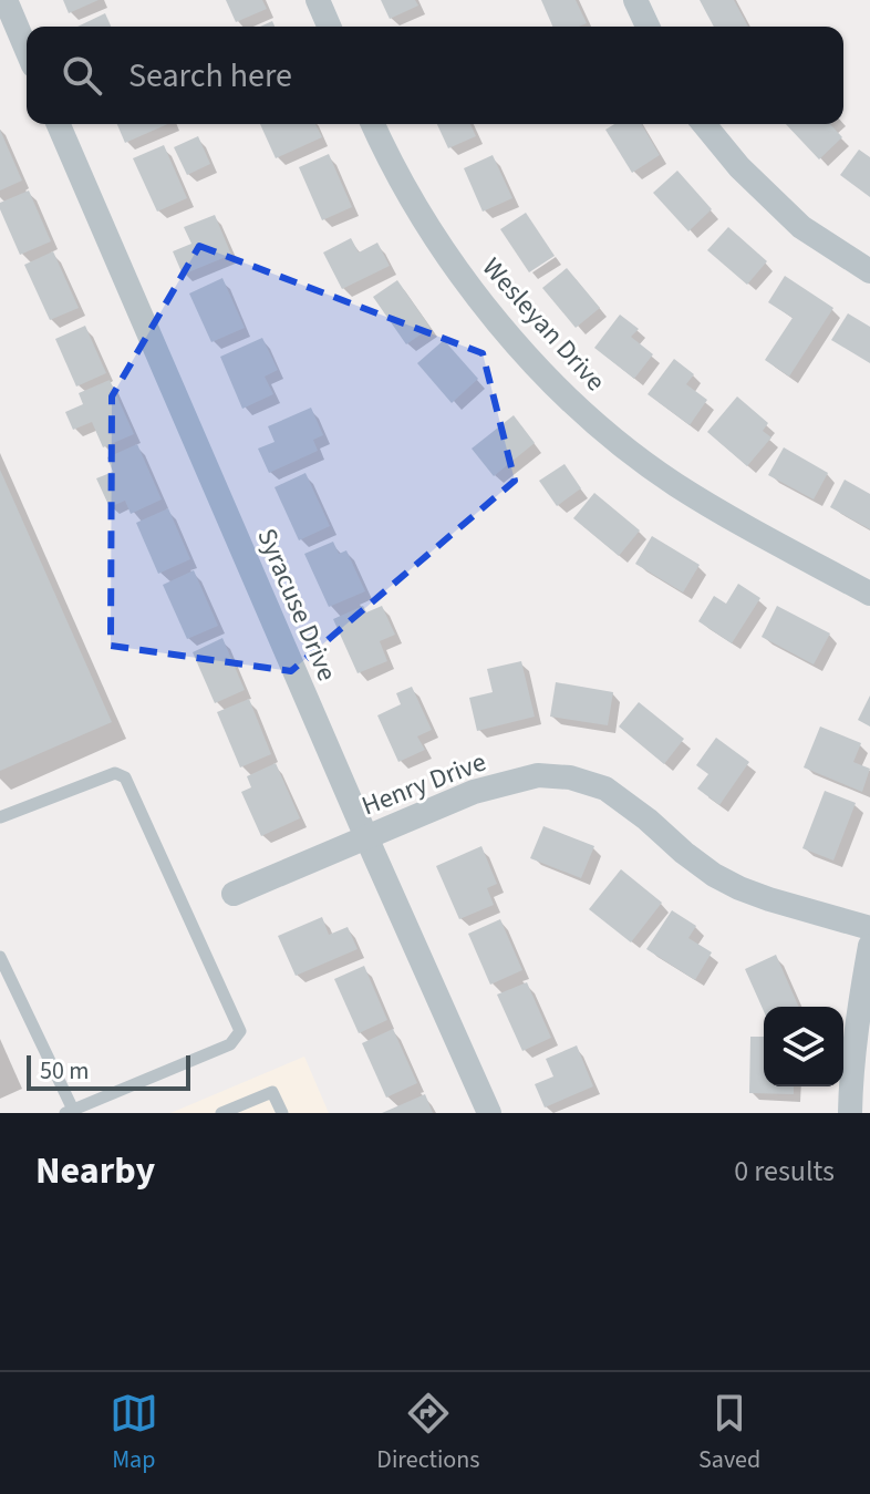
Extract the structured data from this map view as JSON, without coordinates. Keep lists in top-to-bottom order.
{
  "streets": {
    "street": ["Wesleyan Drive", "Syracuse Drive", "Henry Drive"]
  },
  "crossings": [
    ["Syracuse Drive", "Henry Drive"]
  ],
  "scale_bar": "50 m",
  "page": {
    "search": "Search here",
    "scale": "50 m",
    "heading": ["Nearby", "0 results"],
    "nav": ["Map", "Directions", "Saved"]
  }
}
